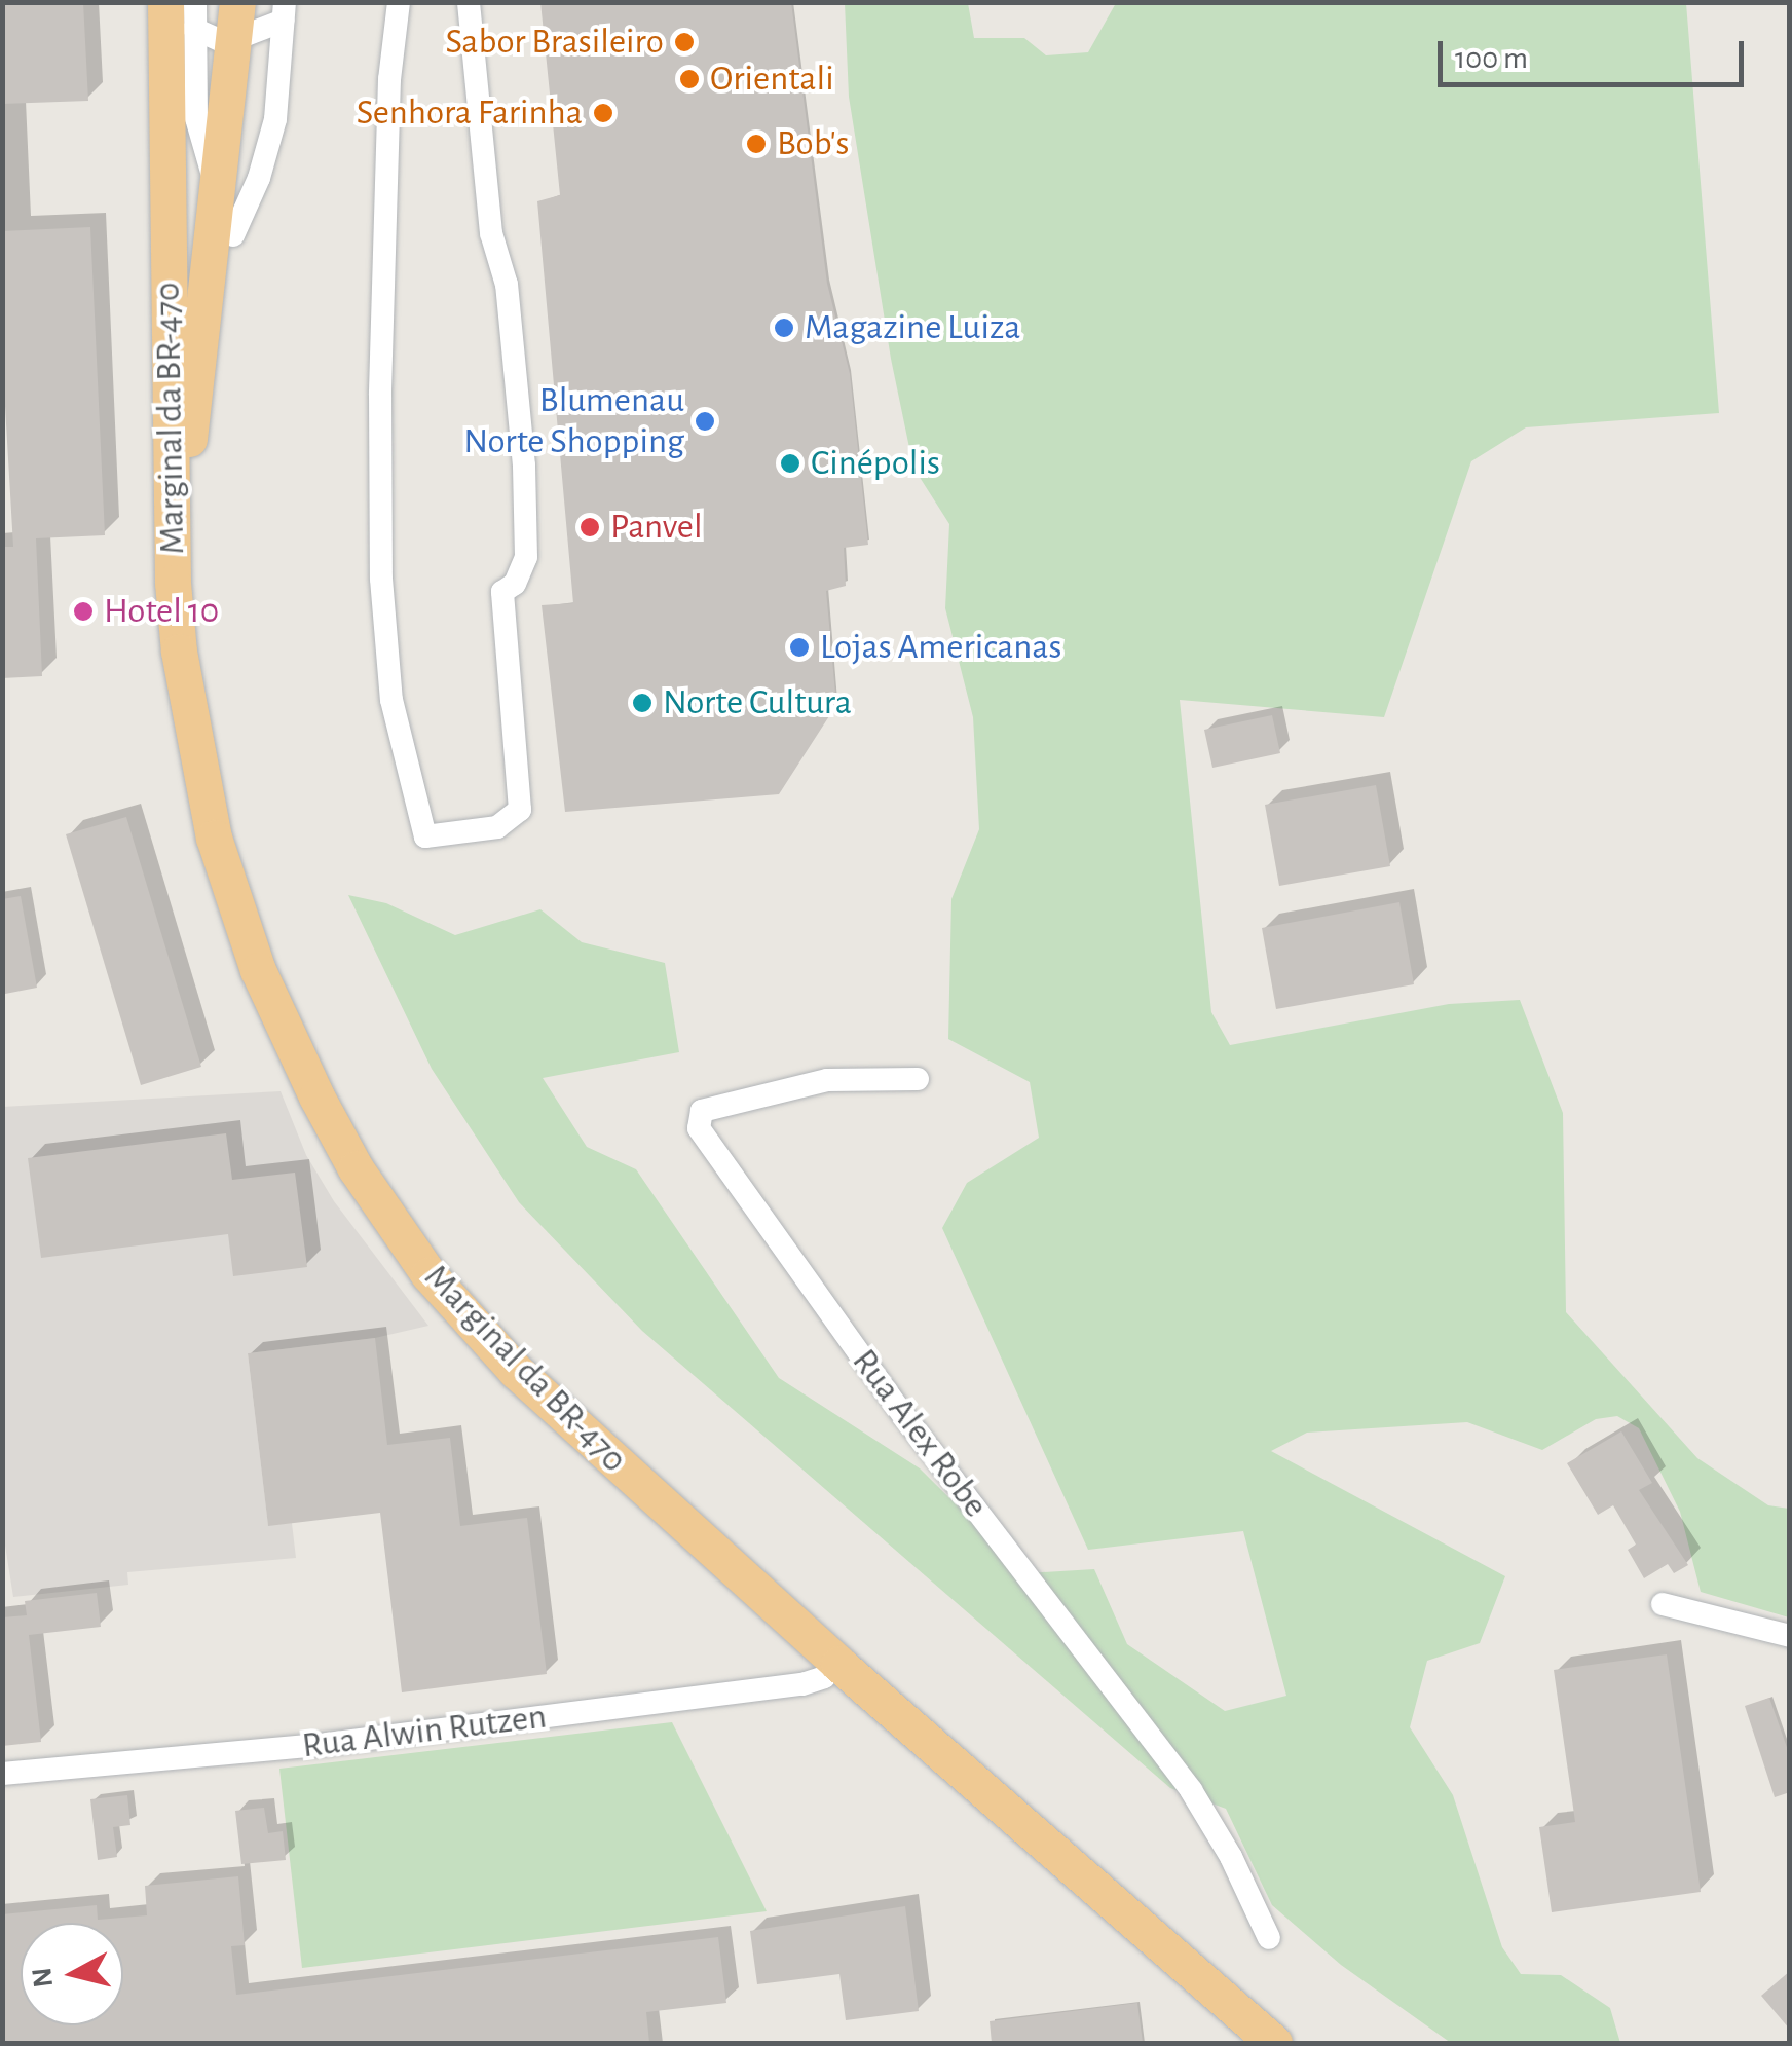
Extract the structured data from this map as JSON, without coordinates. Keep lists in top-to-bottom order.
{
  "streets": {
    "highway": ["Marginal da BR-470"],
    "street": ["Rua Alex Robe", "Rua Alwin Rutzen"]
  },
  "crossings": [
    ["Marginal da BR-470", "Rua Alwin Rutzen"]
  ],
  "places": [
    "Sabor Brasileiro",
    "Orientali",
    "Senhora Farinha",
    "Bob's",
    "Magazine Luiza",
    "Blumenau Norte Shopping",
    "Cinépolis",
    "Panvel",
    "Hotel 10",
    "Lojas Americanas",
    "Norte Cultura"
  ],
  "scale_bar": "100 m",
  "north": "left"
}
